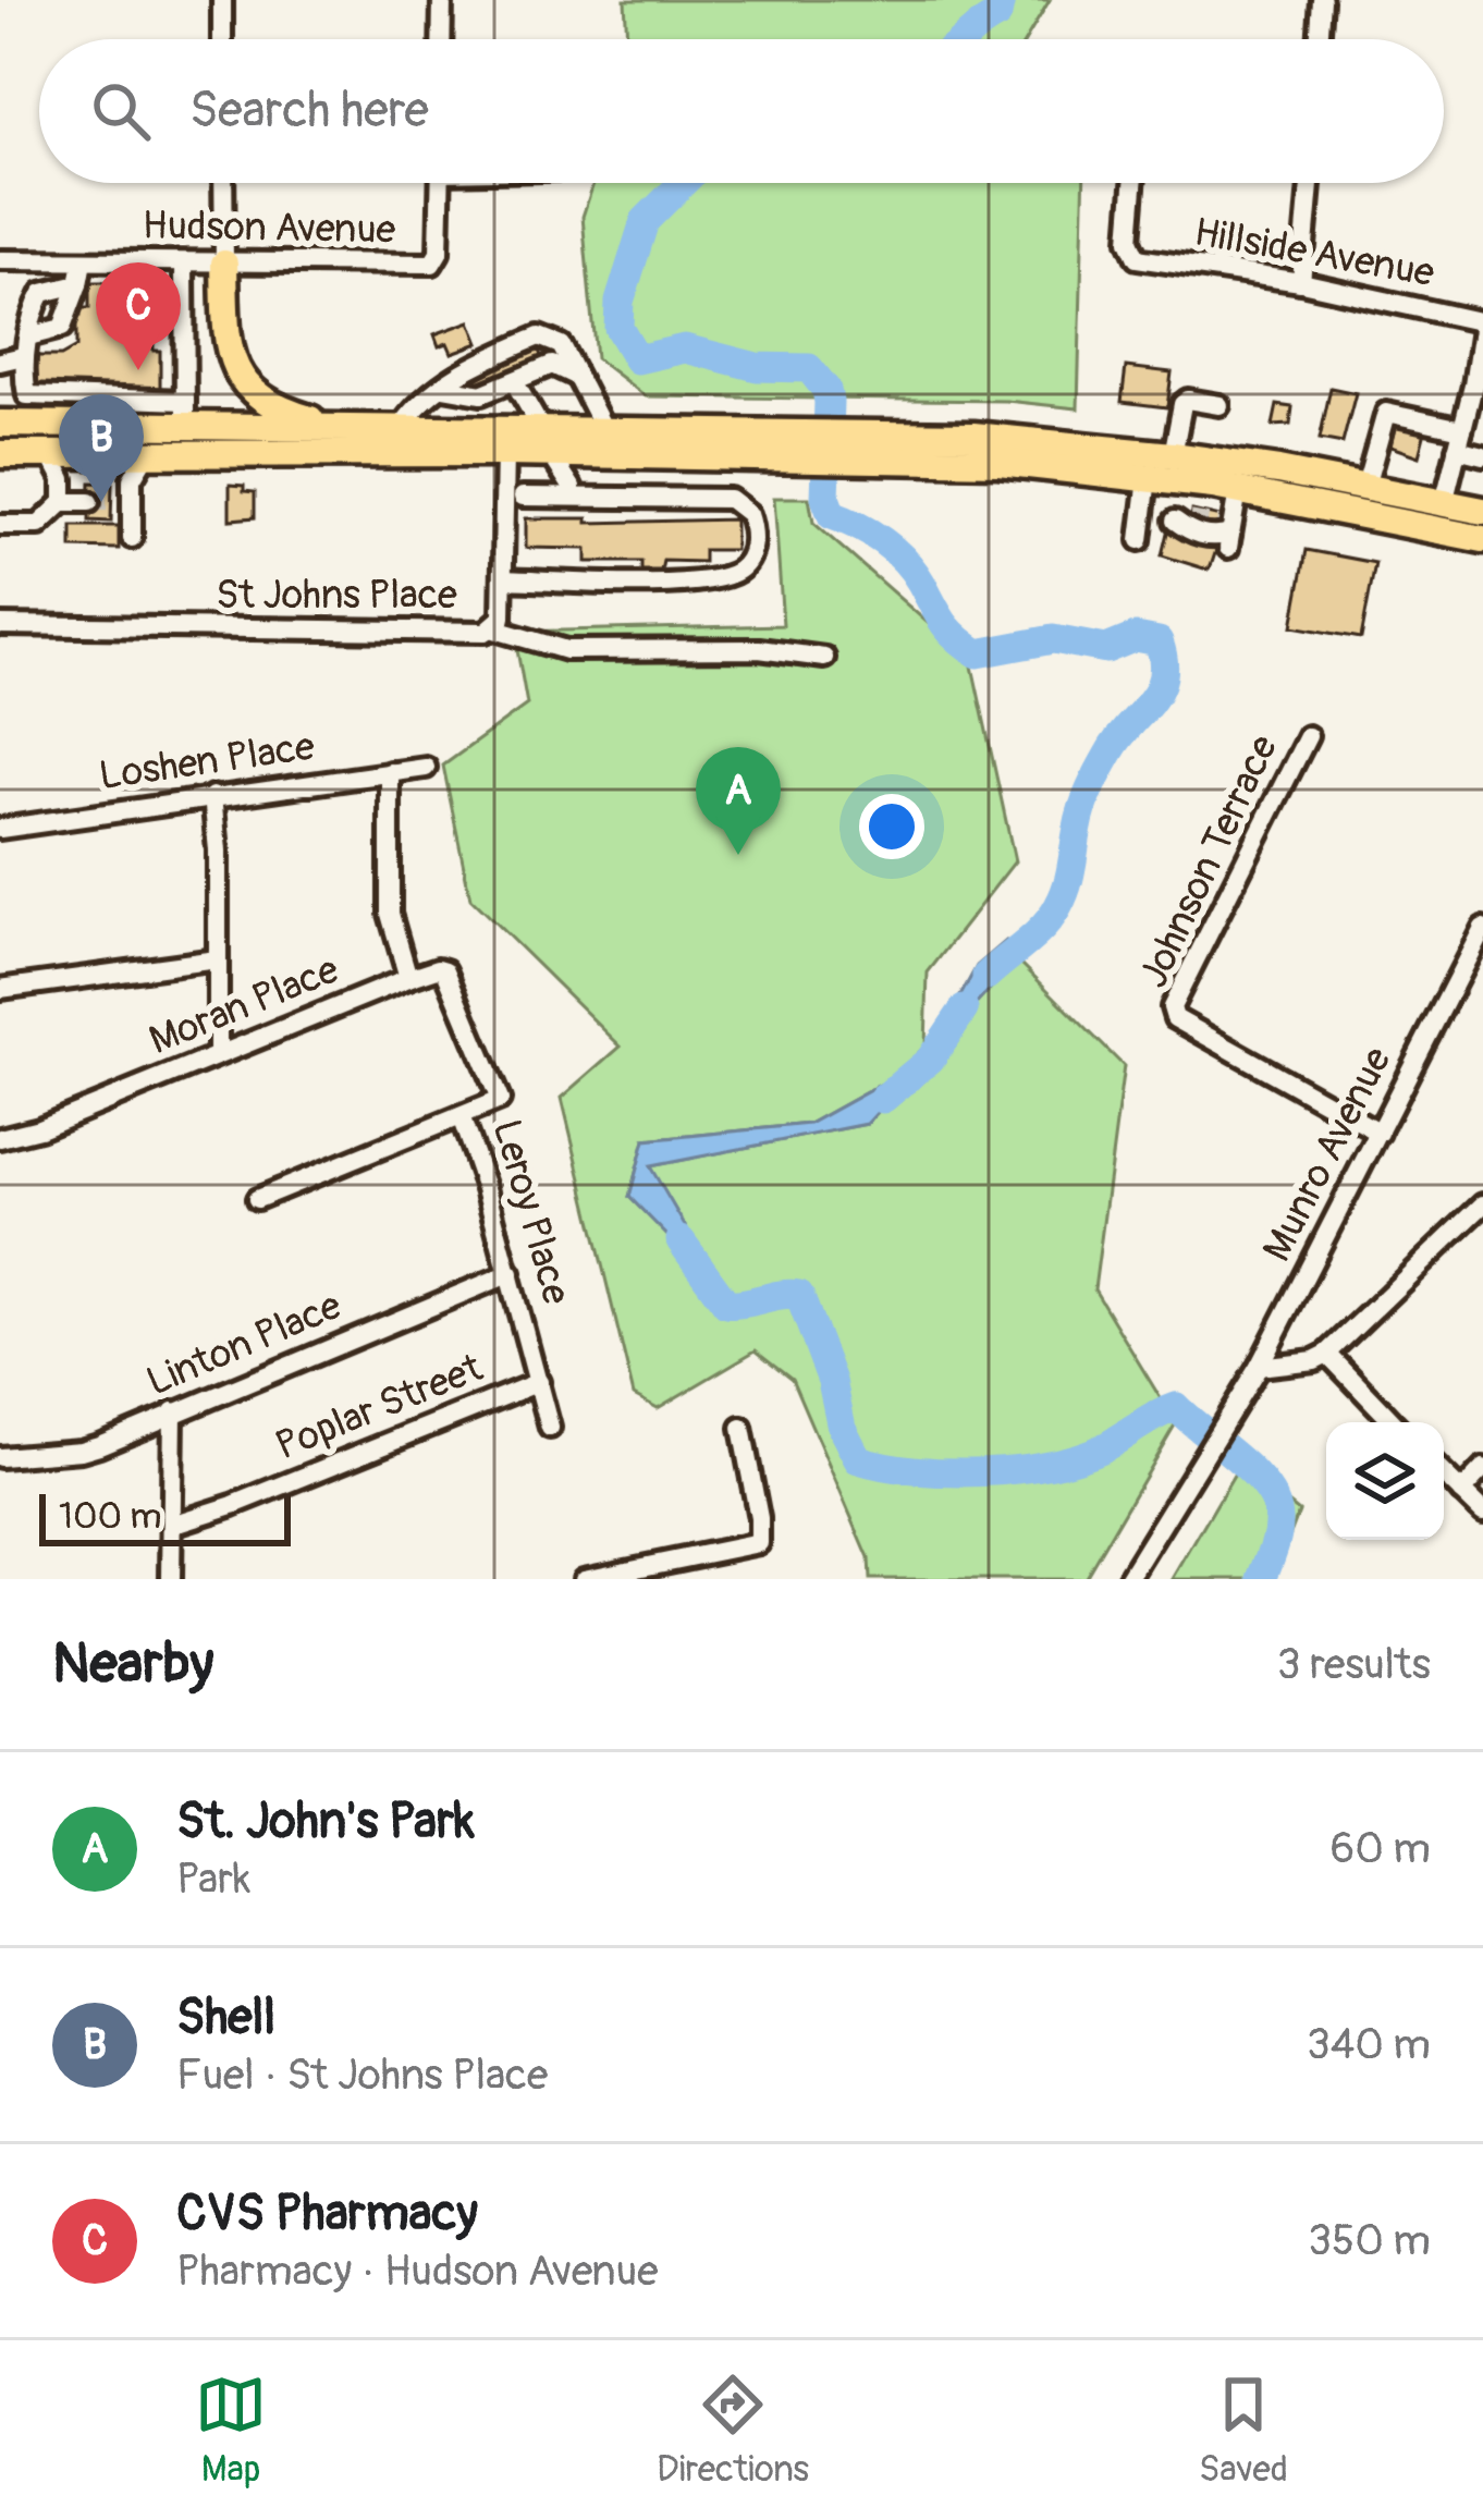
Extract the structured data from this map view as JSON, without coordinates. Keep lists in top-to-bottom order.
{
  "streets": {
    "street": [
      "Hudson Avenue",
      "Hillside Avenue",
      "St Johns Place",
      "Loshen Place",
      "Johnson Terrace",
      "Moran Place",
      "Munro Avenue",
      "Leroy Place",
      "Linton Place",
      "Poplar Street"
    ]
  },
  "crossings": [
    ["Johnson Terrace", "Munro Avenue"],
    ["Moran Place", "Leroy Place"],
    ["Leroy Place", "Linton Place"],
    ["Leroy Place", "Poplar Street"]
  ],
  "scale_bar": "100 m",
  "page": {
    "search": "Search here",
    "pins": ["C", "B", "A"],
    "scale": "100 m",
    "heading": ["Nearby", "3 results"],
    "list": [
      {
        "mark": "A",
        "name": "St. John's Park",
        "note": "Park",
        "value": "60 m"
      },
      {
        "mark": "B",
        "name": "Shell",
        "note": "Fuel · St Johns Place",
        "value": "340 m"
      },
      {
        "mark": "C",
        "name": "CVS Pharmacy",
        "note": "Pharmacy · Hudson Avenue",
        "value": "350 m"
      }
    ],
    "nav": ["Map", "Directions", "Saved"]
  }
}
